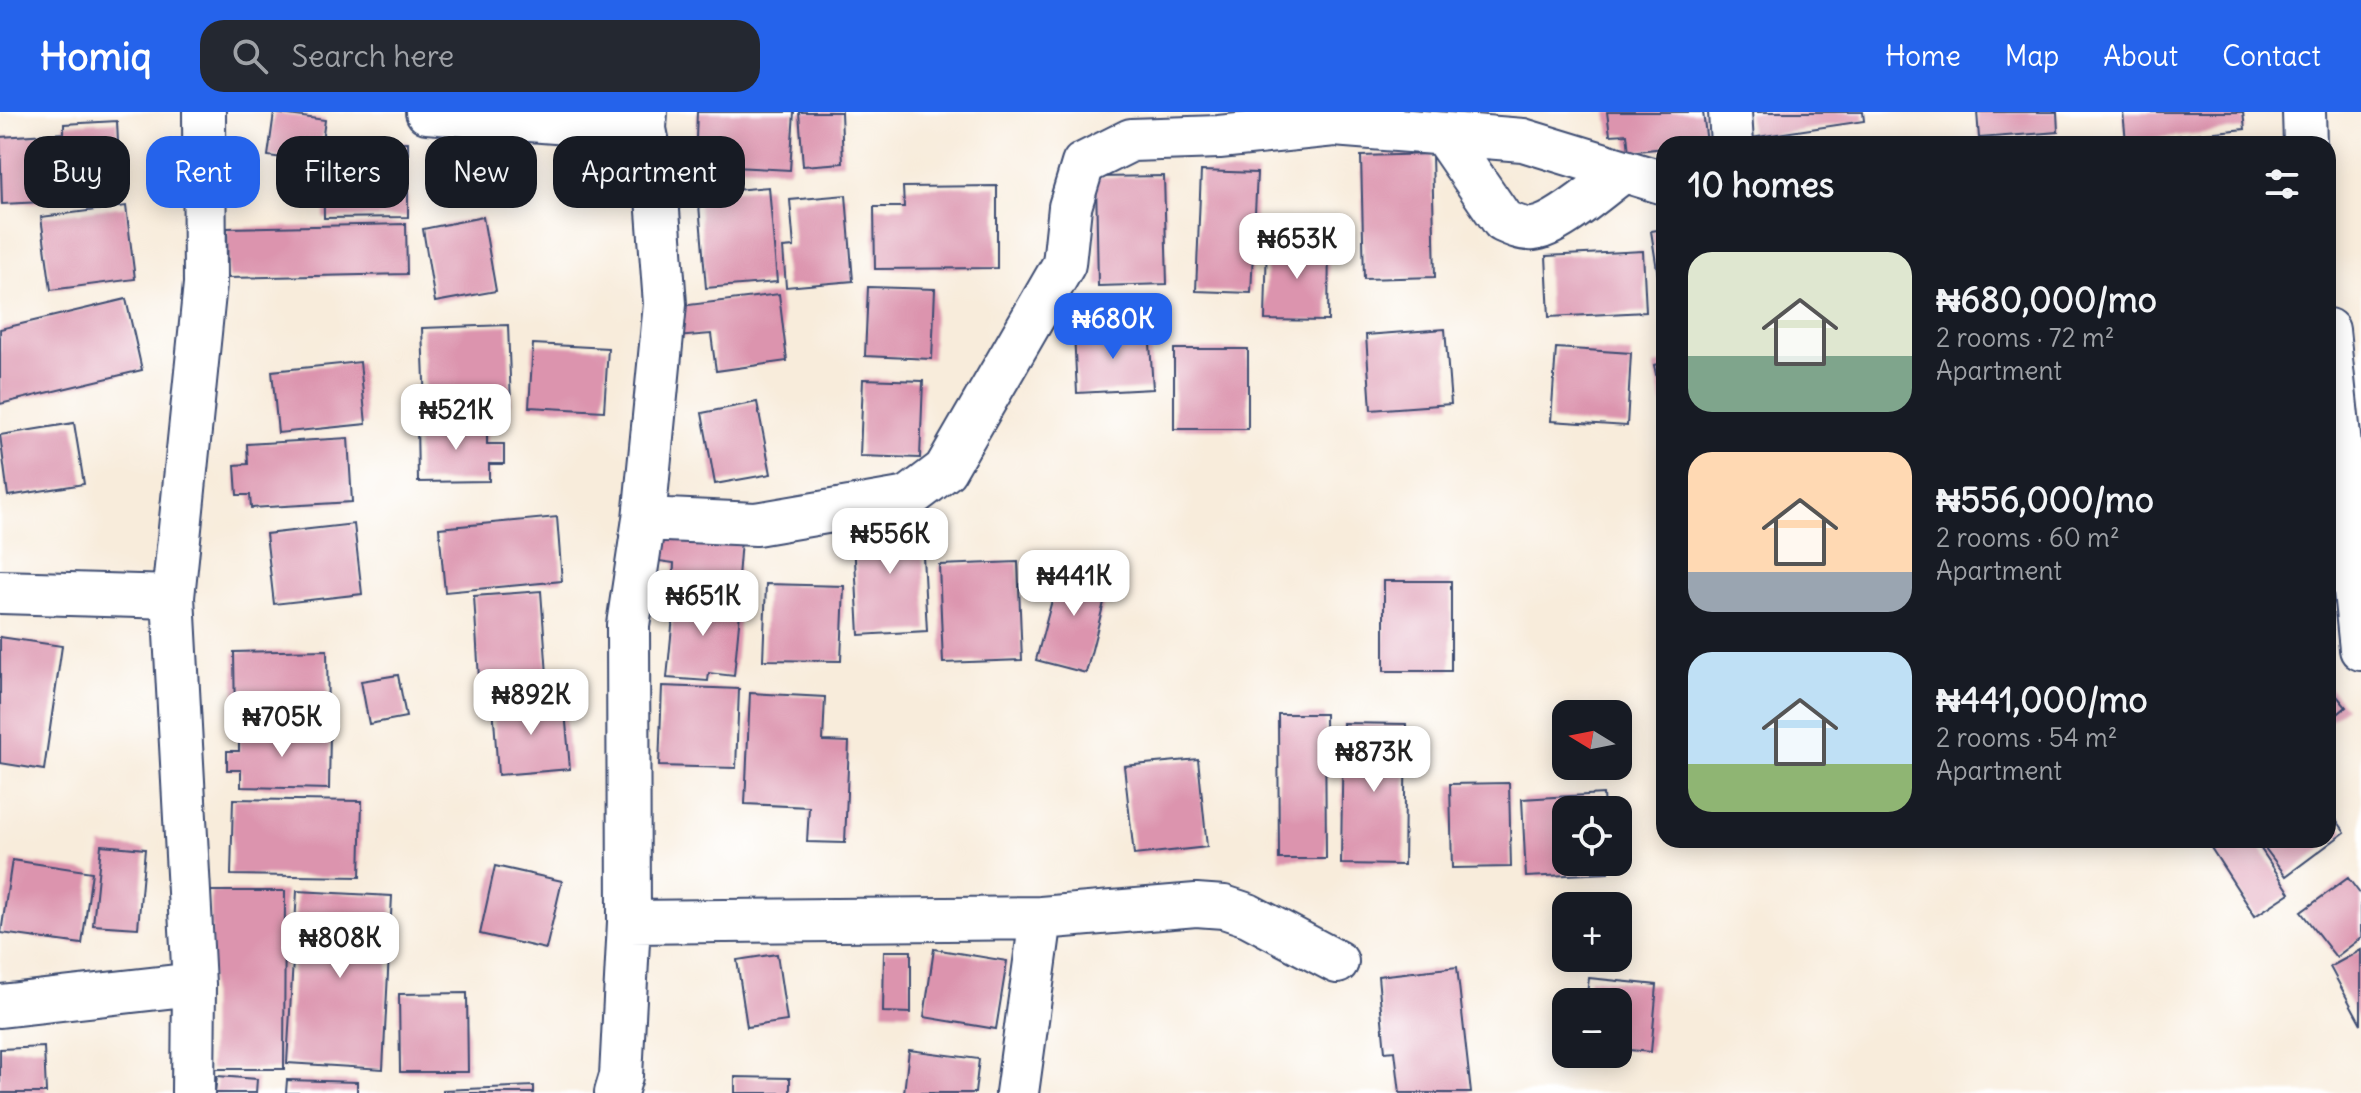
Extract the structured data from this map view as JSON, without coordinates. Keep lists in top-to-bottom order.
{
  "north": "left",
  "page": {
    "header": "Homiq",
    "search": "Search here",
    "nav": [
      "Home",
      "Map",
      "About",
      "Contact"
    ],
    "chip": [
      "Buy",
      "Rent",
      "Filters",
      "New",
      "Apartment"
    ],
    "heading": "10 homes",
    "price": [
      "₦653K",
      "₦680K",
      "₦521K",
      "₦556K",
      "₦441K",
      "₦651K",
      "₦892K",
      "₦705K",
      "₦873K",
      "₦808K"
    ],
    "list": [
      {
        "name": "₦680,000/mo",
        "note": "2 rooms · 72 m² · Apartment"
      },
      {
        "name": "₦556,000/mo",
        "note": "2 rooms · 60 m² · Apartment"
      },
      {
        "name": "₦441,000/mo",
        "note": "2 rooms · 54 m² · Apartment"
      }
    ],
    "map_buttons": ["+", "−"]
  }
}
